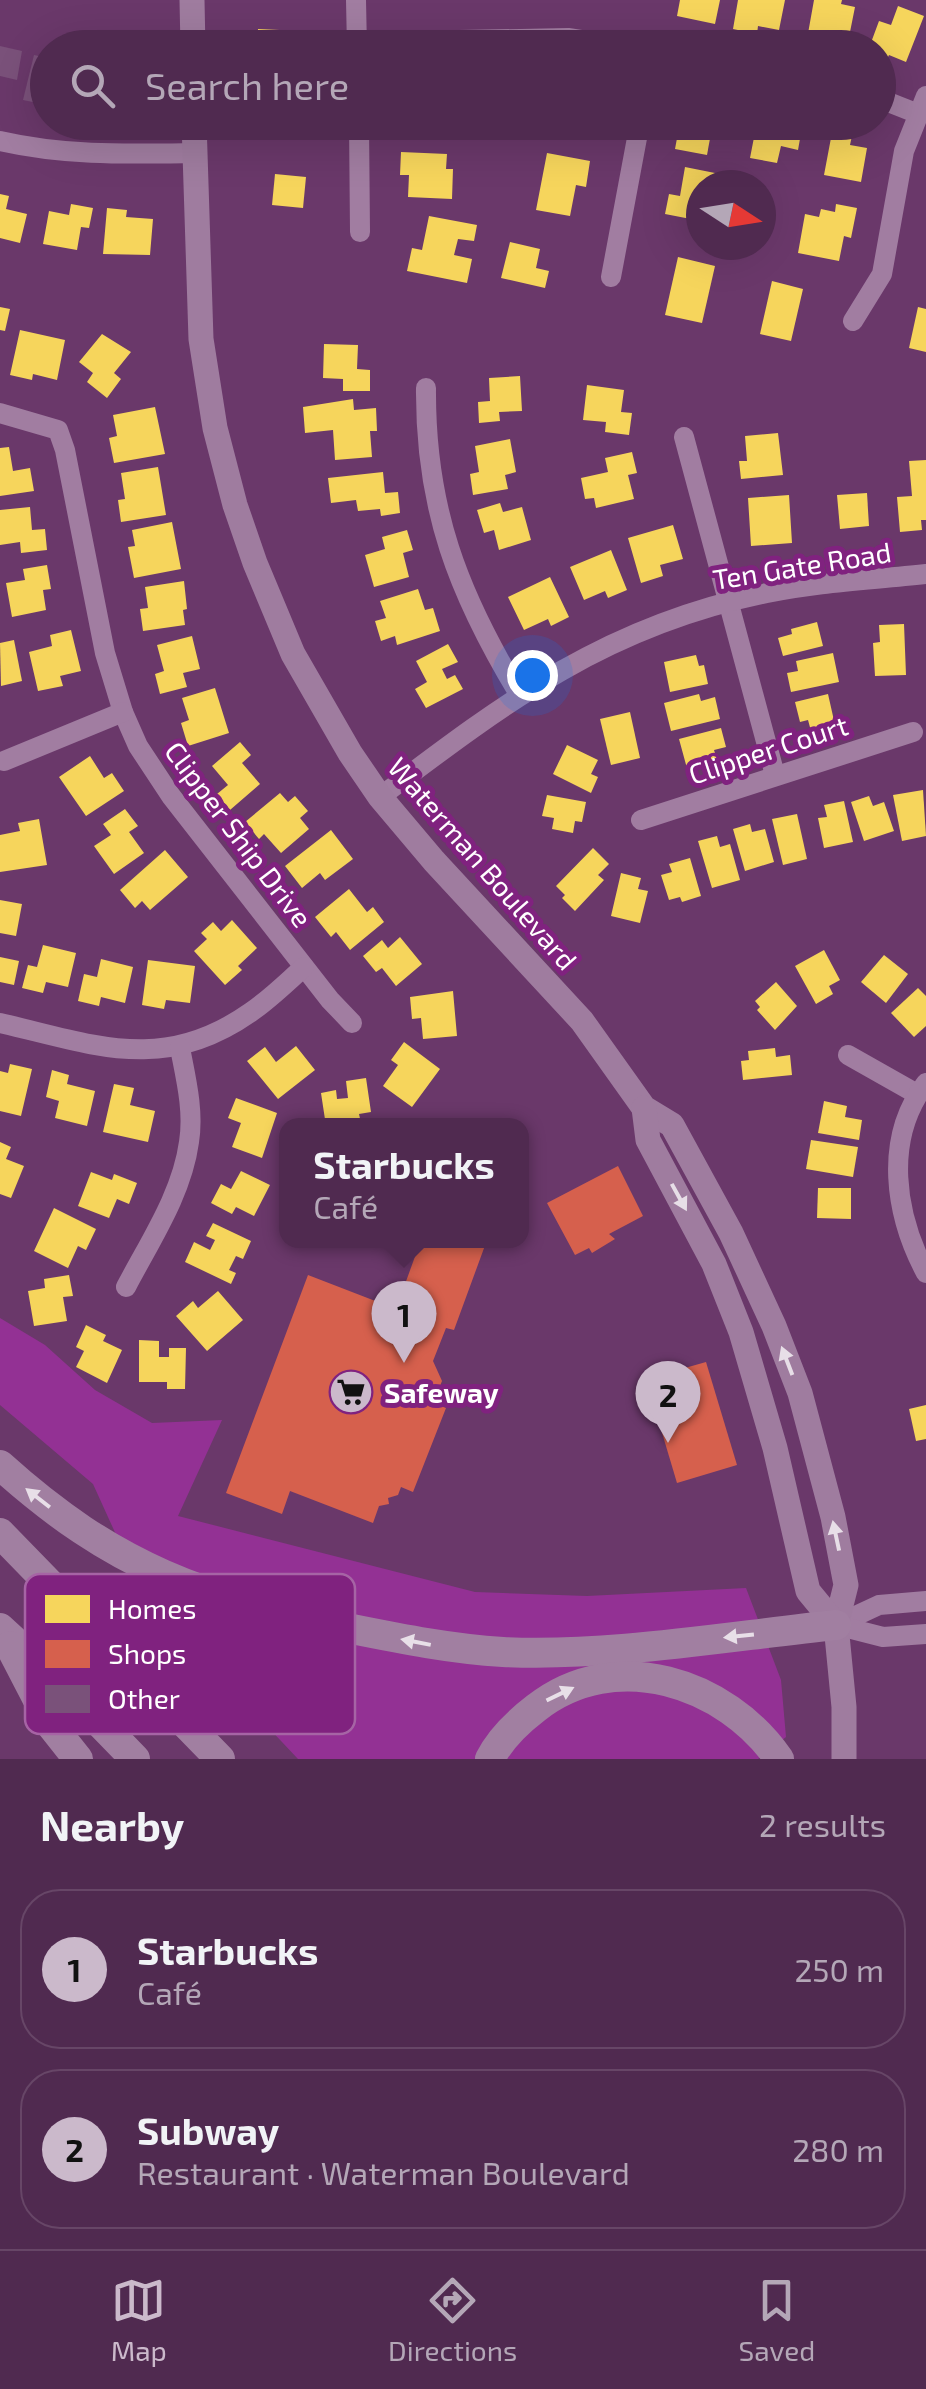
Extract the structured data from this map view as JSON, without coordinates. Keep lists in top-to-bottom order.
{
  "streets": {
    "main road": ["Waterman Boulevard"],
    "street": ["Ten Gate Road", "Clipper Court", "Clipper Ship Drive"]
  },
  "crossings": [
    ["Ten Gate Road", "Waterman Boulevard"]
  ],
  "places": {
    "supermarket": ["Safeway"]
  },
  "legend": ["Homes", "Shops", "Other"],
  "north": "right",
  "page": {
    "search": "Search here",
    "popup": ["Starbucks", "Café"],
    "pins": ["1", "2"],
    "heading": ["Nearby", "2 results"],
    "list": [
      {
        "mark": "1",
        "name": "Starbucks",
        "note": "Café",
        "value": "250 m"
      },
      {
        "mark": "2",
        "name": "Subway",
        "note": "Restaurant · Waterman Boulevard",
        "value": "280 m"
      }
    ],
    "nav": ["Map", "Directions", "Saved"]
  }
}
